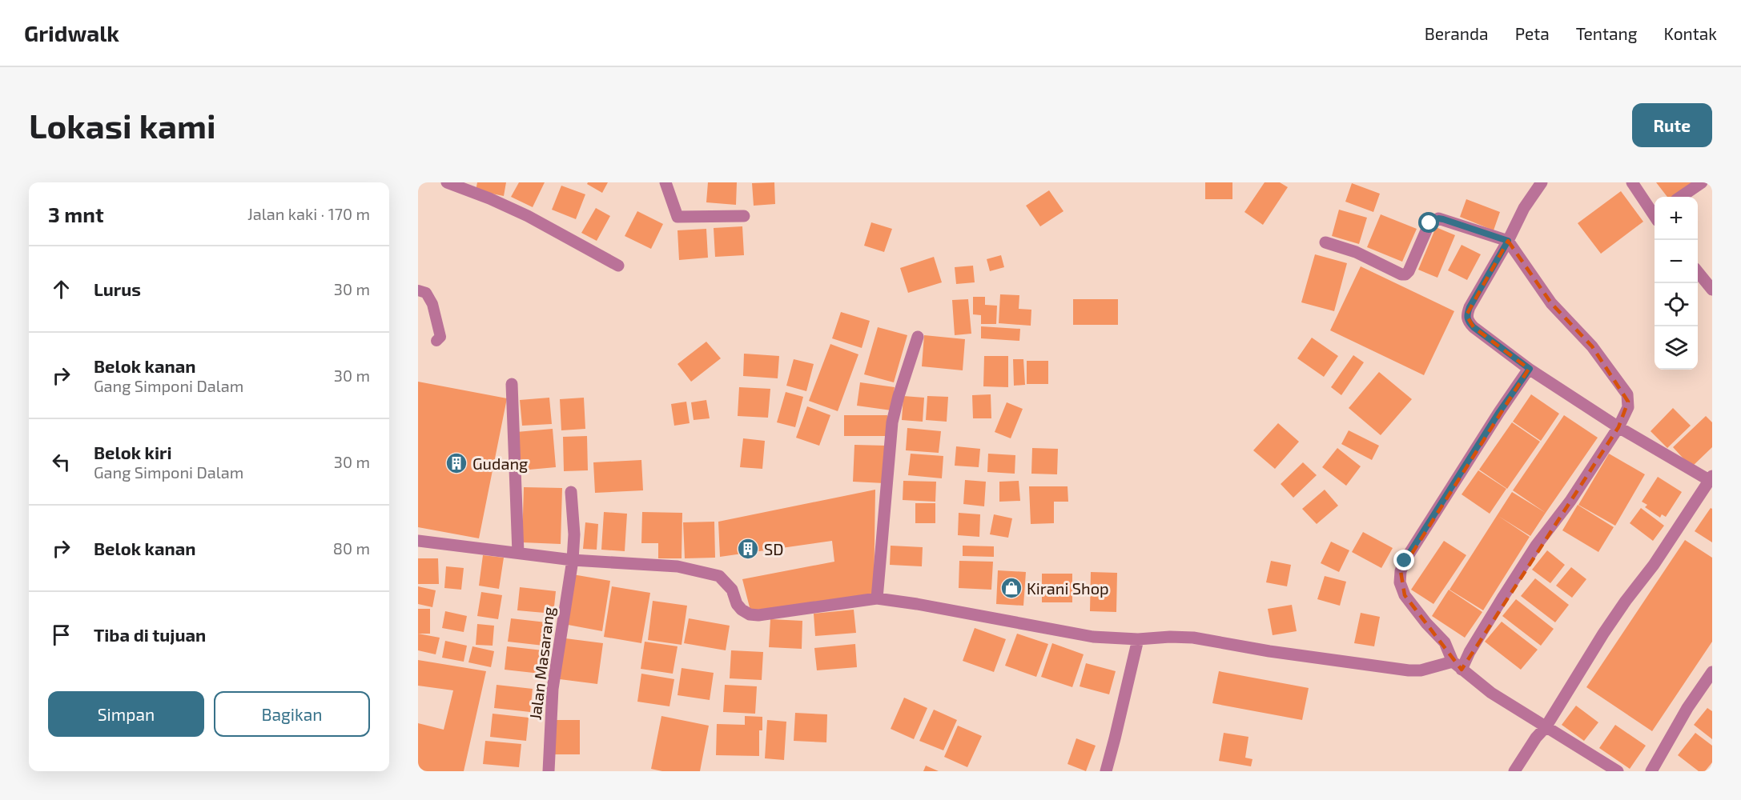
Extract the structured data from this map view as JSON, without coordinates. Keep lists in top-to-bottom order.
{
  "streets": {
    "street": ["Jalan Masarang"]
  },
  "places": {
    "building": ["Gudang", "SD"],
    "shop": ["Kirani Shop"]
  },
  "page": {
    "header": "Gridwalk",
    "nav": [
      "Beranda",
      "Peta",
      "Tentang",
      "Kontak"
    ],
    "buttons": [
      "Rute",
      ["Simpan", "Bagikan"]
    ],
    "title": "Lokasi kami",
    "heading": ["3 mnt", "Jalan kaki · 170 m"],
    "map_buttons": ["+", "−"],
    "list": [
      ["Lurus", "30 m"],
      ["Belok kanan", "Gang Simponi Dalam", "30 m"],
      ["Belok kiri", "Gang Simponi Dalam", "30 m"],
      ["Belok kanan", "80 m"],
      "Tiba di tujuan"
    ]
  }
}
